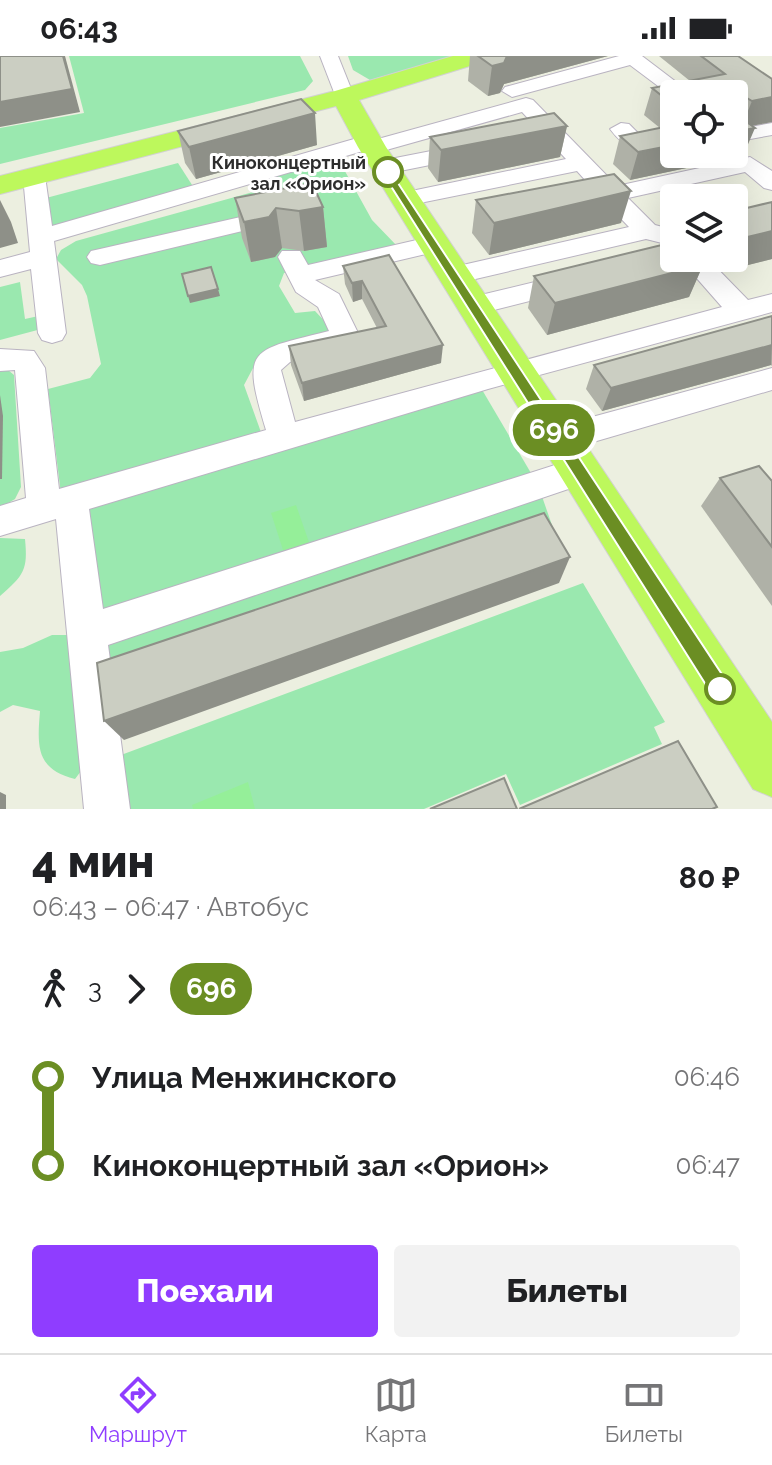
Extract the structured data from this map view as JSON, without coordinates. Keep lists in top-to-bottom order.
{
  "places": ["Киноконцертный зал «Орион»"],
  "lines": ["bus line 696"],
  "page": {
    "status": "06:43",
    "on_map": "696",
    "heading": ["4 мин", "06:43 – 06:47 · Автобус", "80 ₽"],
    "legs": ["3", "696"],
    "list": [
      {
        "name": "Улица Менжинского",
        "value": "06:46"
      },
      {
        "name": "Киноконцертный зал «Орион»",
        "value": "06:47"
      }
    ],
    "buttons": ["Поехали", "Билеты"],
    "tabs": ["Маршрут", "Карта", "Билеты"]
  }
}
